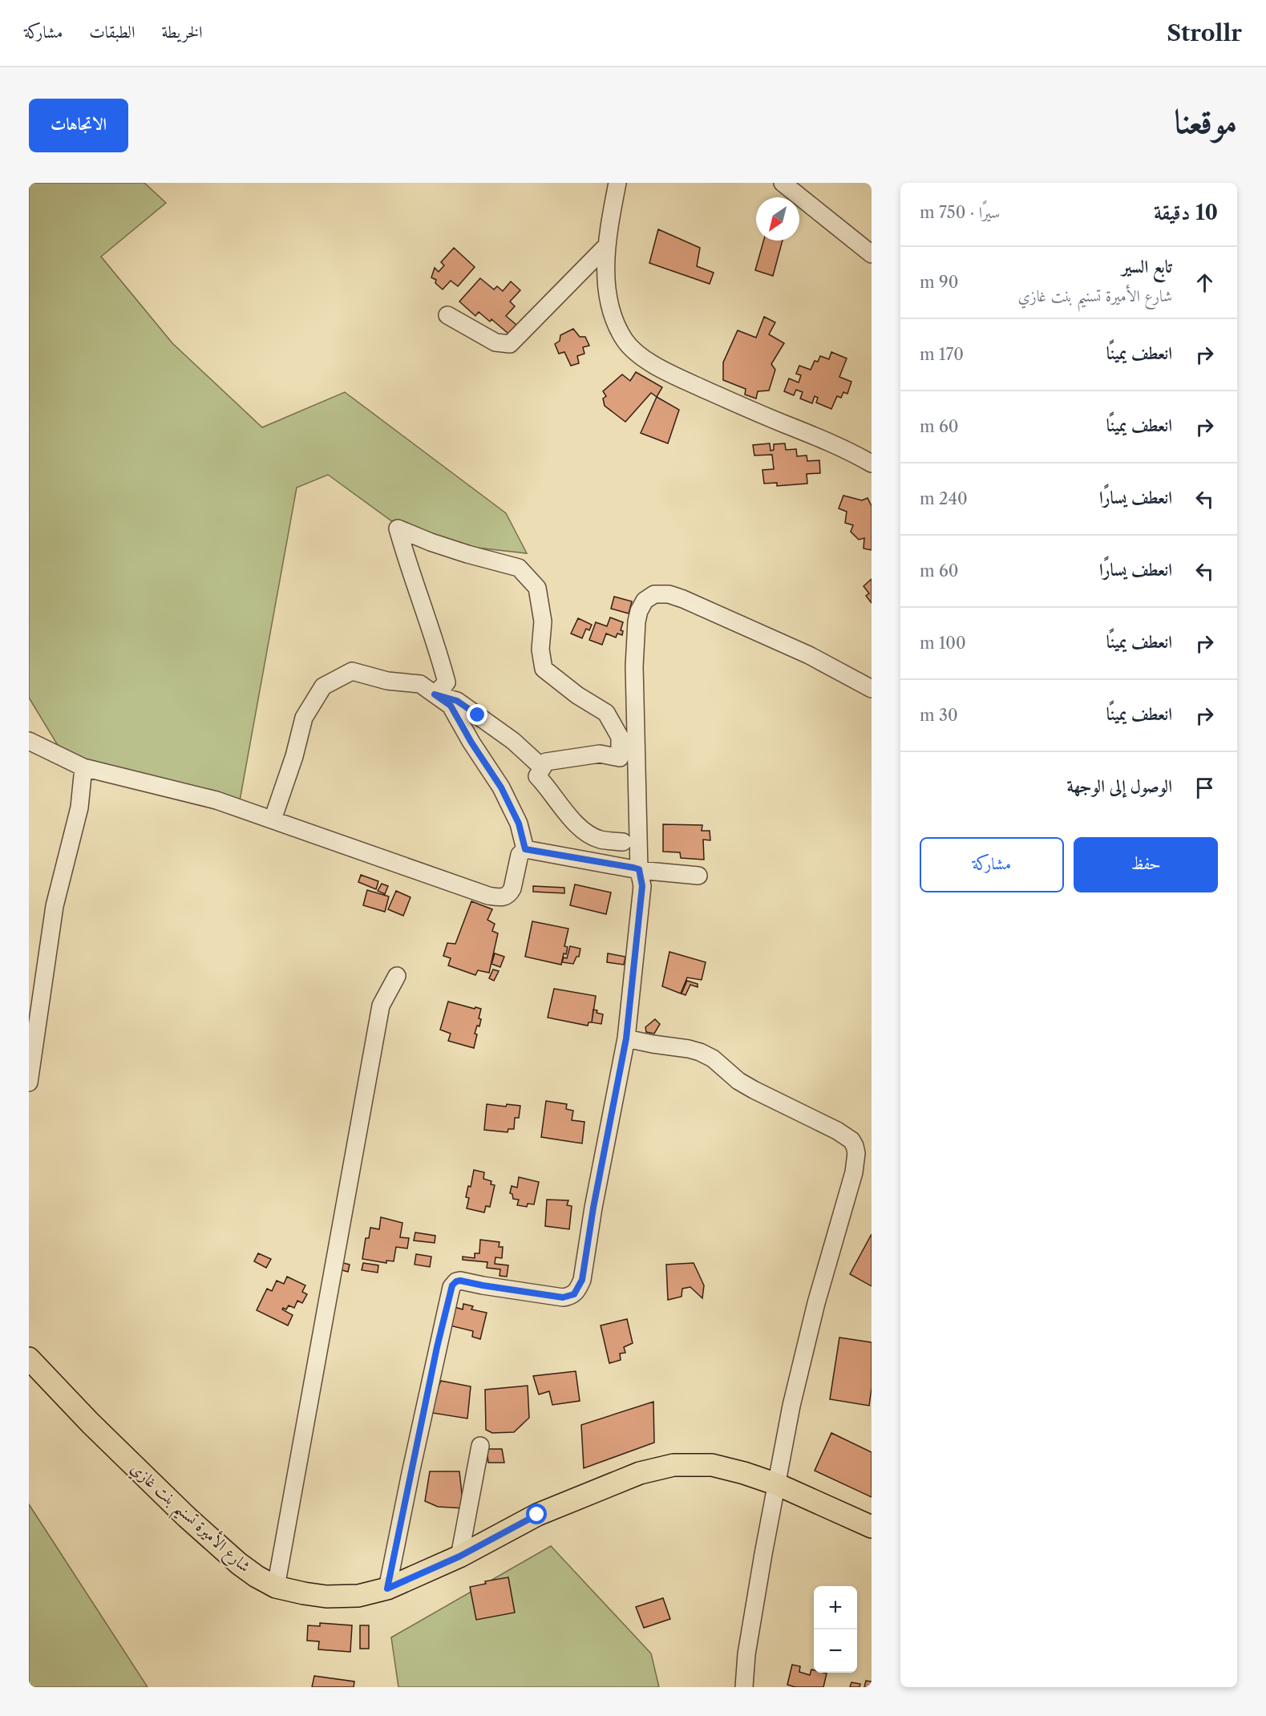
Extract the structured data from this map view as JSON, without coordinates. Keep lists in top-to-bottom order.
{
  "streets": {
    "main road": ["شارع الأميرة تسنيم بنت غازي"]
  },
  "north": "bottom left",
  "page": {
    "header": "Strollr",
    "nav": ["الخريطة", "الطبقات", "مشاركة"],
    "title": "موقعنا",
    "buttons": [
      "الاتجاهات",
      ["حفظ", "مشاركة"]
    ],
    "heading": ["10 دقيقة", "سيرًا · 750 m"],
    "list": [
      ["تابع السير", "شارع الأميرة تسنيم بنت غازي", "90 m"],
      ["انعطف يمينًا", "170 m"],
      ["انعطف يمينًا", "60 m"],
      ["انعطف يسارًا", "240 m"],
      ["انعطف يسارًا", "60 m"],
      ["انعطف يمينًا", "100 m"],
      ["انعطف يمينًا", "30 m"],
      "الوصول إلى الوجهة"
    ],
    "map_buttons": ["+", "−"]
  }
}
